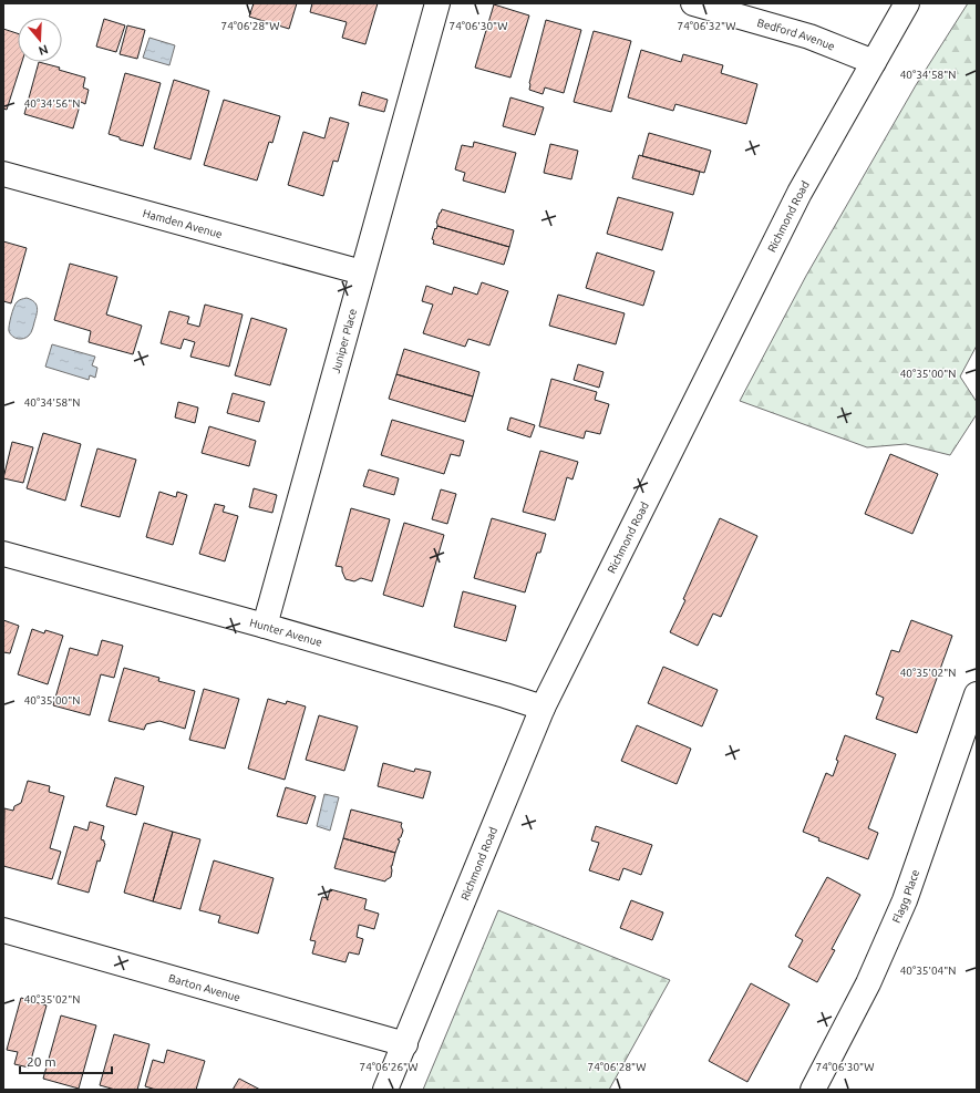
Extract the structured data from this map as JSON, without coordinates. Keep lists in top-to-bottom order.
{
  "streets": {
    "street": [
      "Bedford Avenue",
      "Richmond Road",
      "Hamden Avenue",
      "Juniper Place",
      "Hunter Avenue",
      "Flagg Place",
      "Barton Avenue"
    ]
  },
  "crossings": [
    ["Bedford Avenue", "Richmond Road"],
    ["Richmond Road", "Hunter Avenue"],
    ["Richmond Road", "Barton Avenue"],
    ["Hamden Avenue", "Juniper Place"],
    ["Juniper Place", "Hunter Avenue"]
  ],
  "scale_bar": "20 m",
  "north": "bottom",
  "coordinates": [
    "74°06'28\"W",
    "74°06'30\"W",
    "74°06'32\"W",
    "40°34'58\"N",
    "40°34'56\"N",
    "40°35'00\"N",
    "40°35'02\"N",
    "40°35'04\"N",
    "74°06'26\"W"
  ]
}
